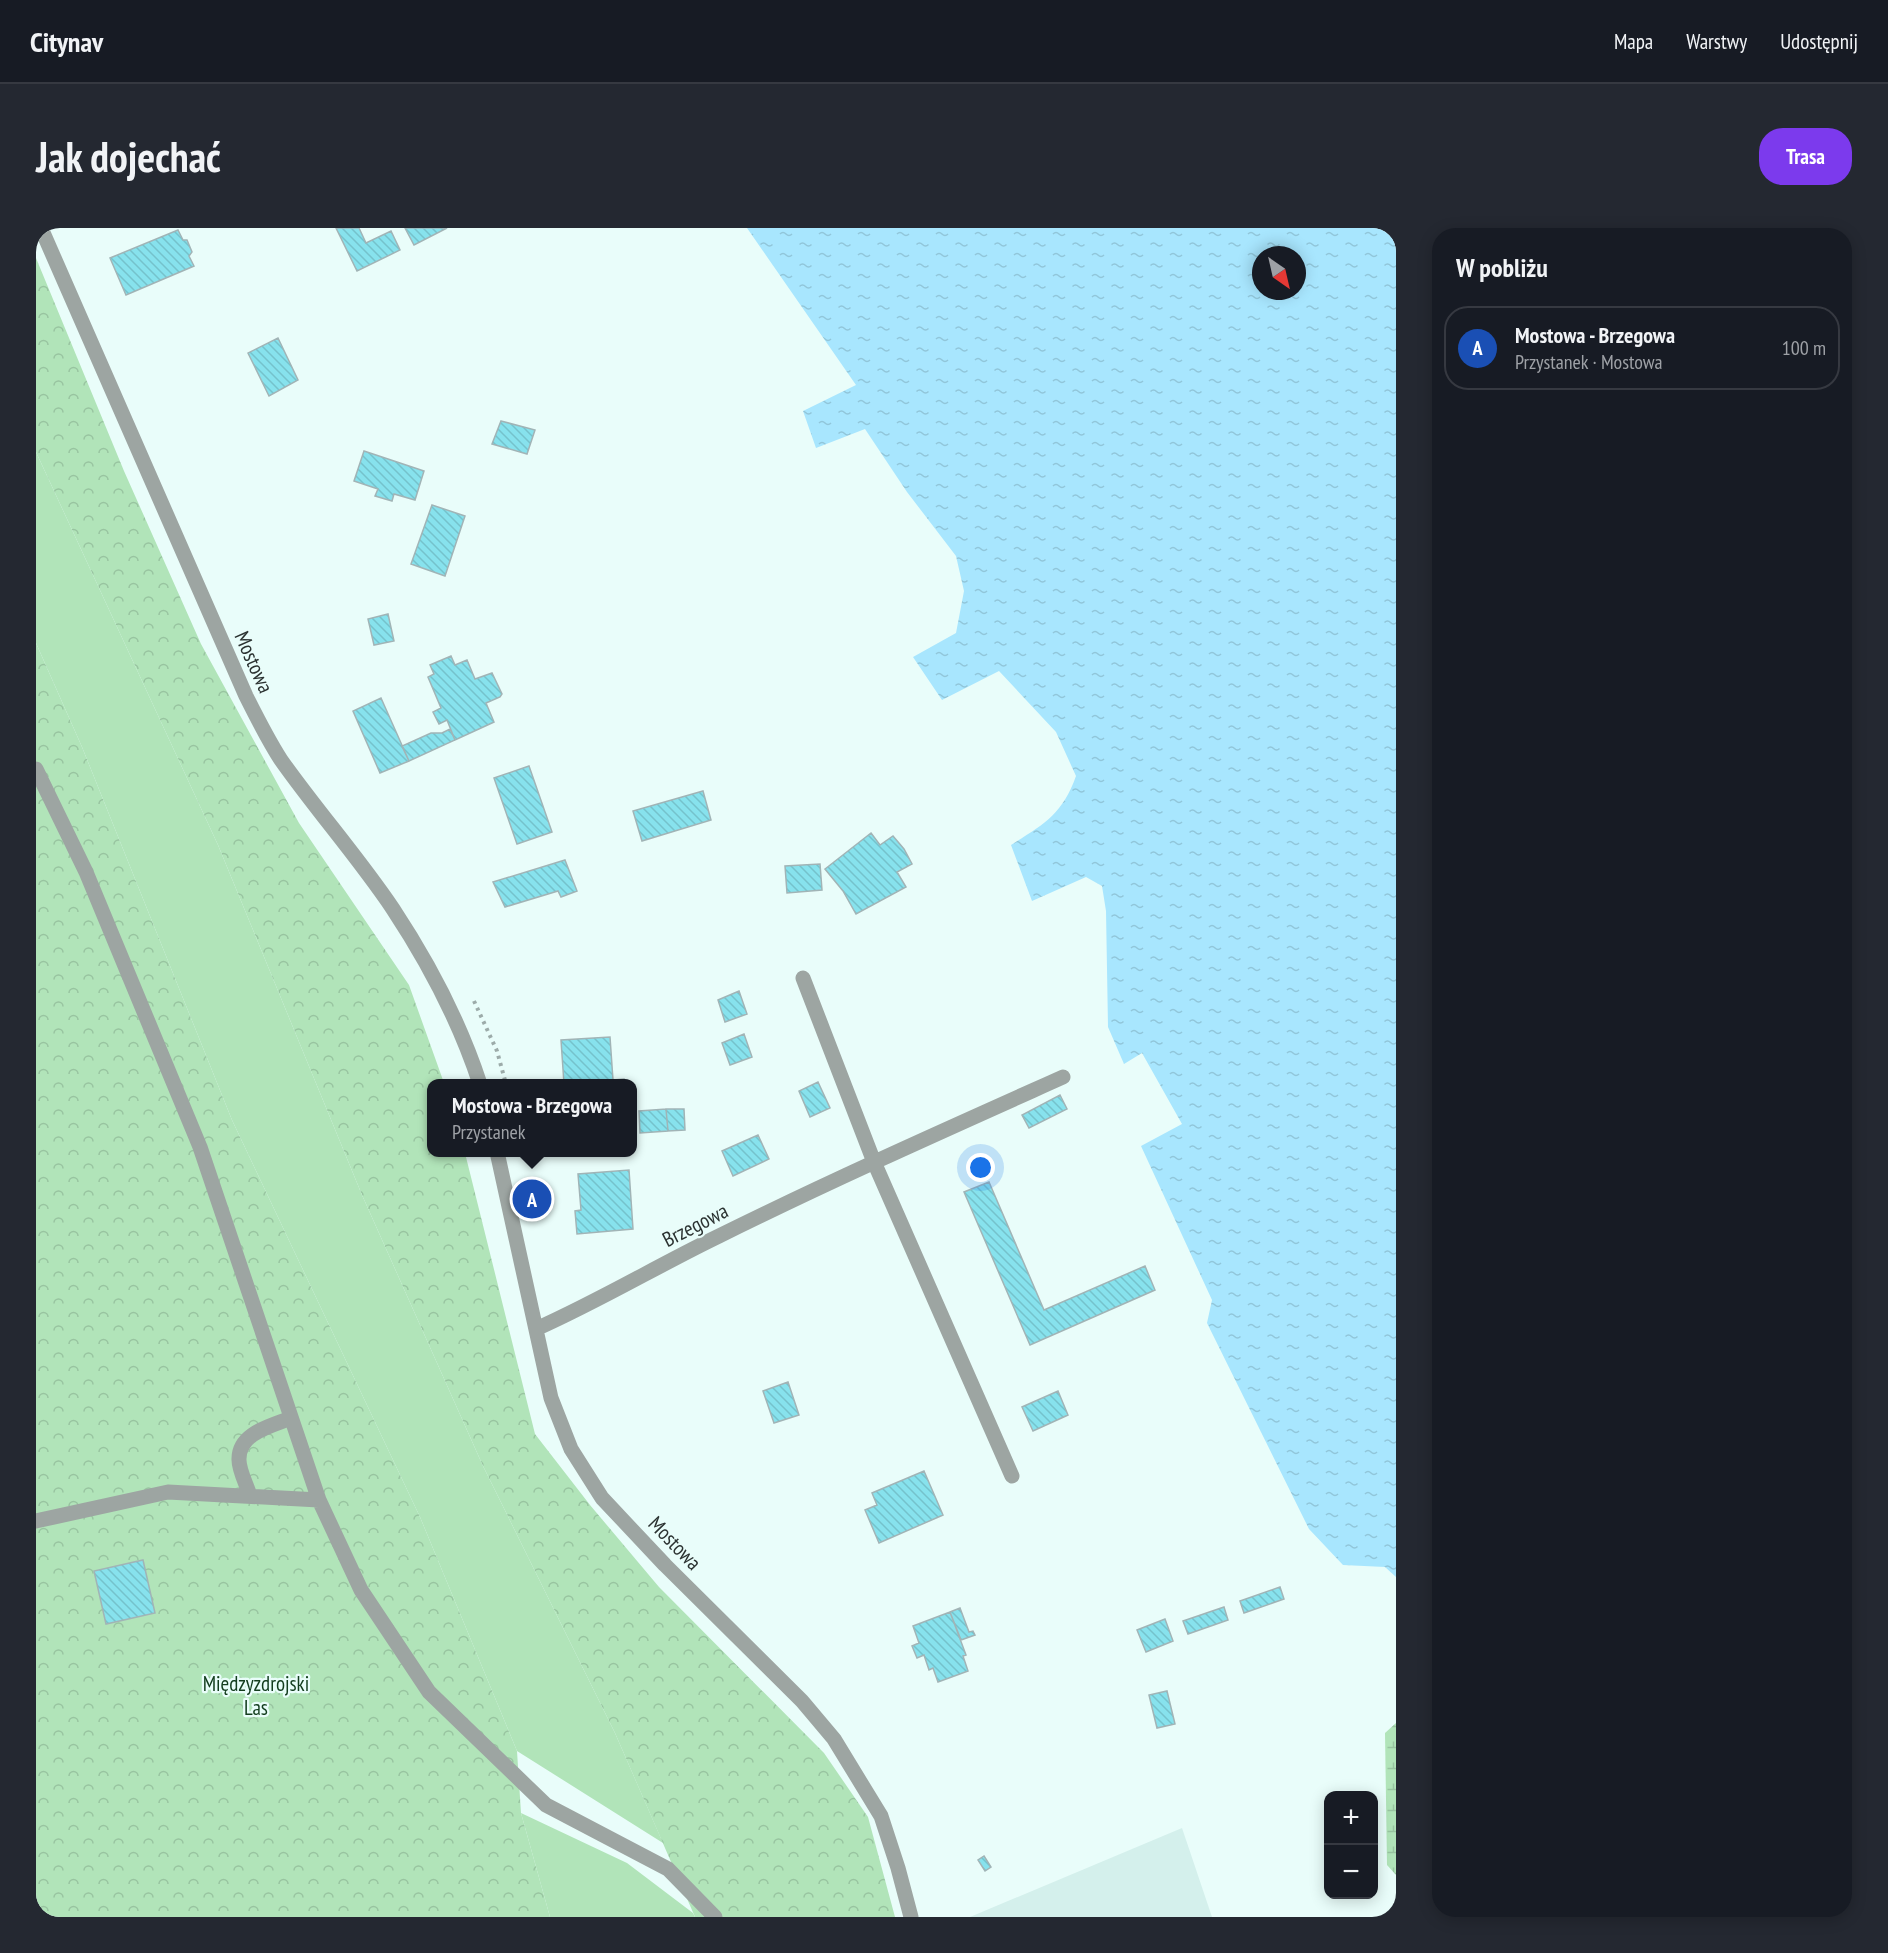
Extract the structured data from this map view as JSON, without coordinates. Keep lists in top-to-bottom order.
{
  "streets": {
    "street": ["Mostowa", "Brzegowa"]
  },
  "crossings": [
    ["Mostowa", "Brzegowa"]
  ],
  "parks": ["Międzyzdrojski Las"],
  "north": "bottom right",
  "page": {
    "header": "Citynav",
    "nav": ["Mapa", "Warstwy", "Udostępnij"],
    "buttons": "Trasa",
    "title": "Jak dojechać",
    "heading": "W pobliżu",
    "list": [
      {
        "mark": "A",
        "name": "Mostowa - Brzegowa",
        "note": "Przystanek · Mostowa",
        "value": "100 m"
      }
    ],
    "popup": ["Mostowa - Brzegowa", "Przystanek"],
    "pins": "A",
    "map_buttons": ["+", "−"]
  }
}
